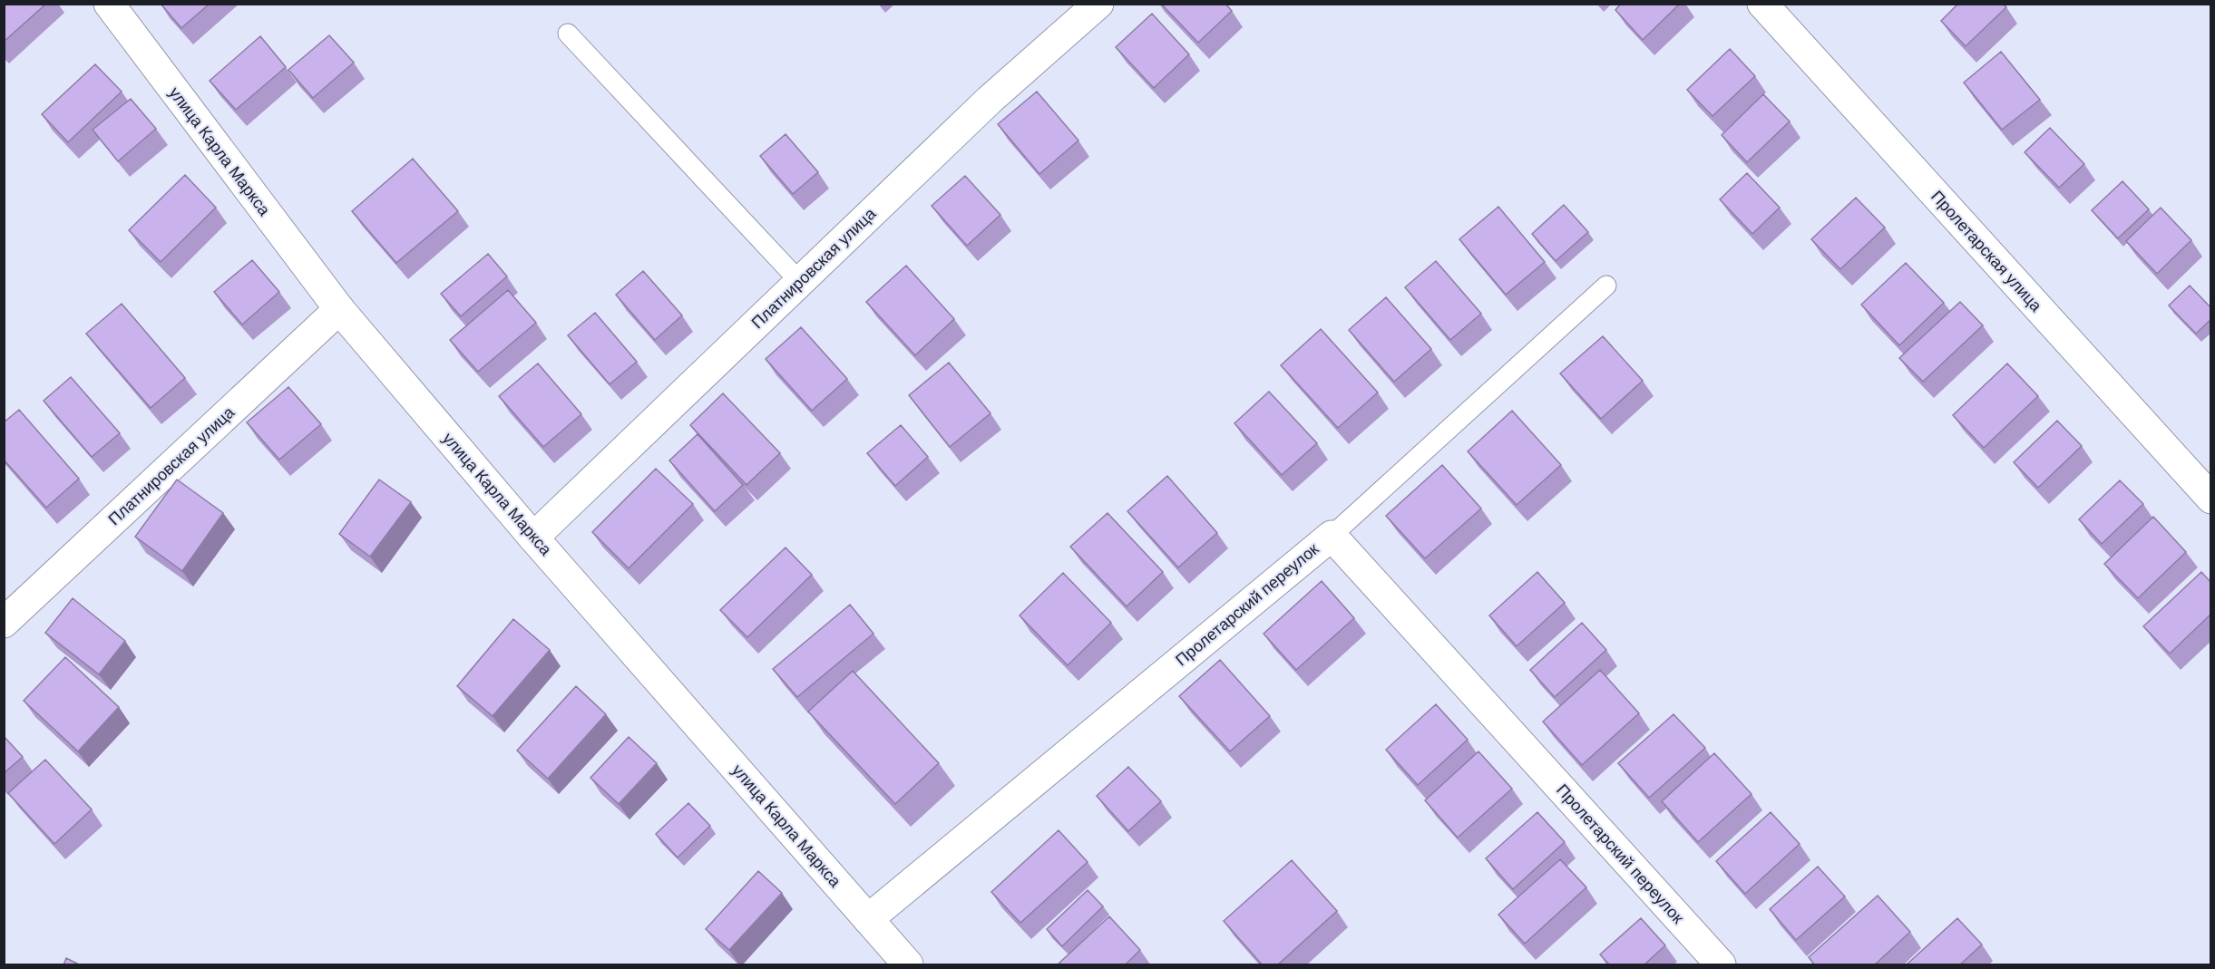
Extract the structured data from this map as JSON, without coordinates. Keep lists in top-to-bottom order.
{
  "streets": {
    "street": [
      "улица Карла Маркса",
      "Пролетарская улица",
      "Платнировская улица",
      "Пролетарский переулок"
    ]
  },
  "crossings": [
    ["улица Карла Маркса", "Платнировская улица"],
    ["улица Карла Маркса", "Пролетарский переулок"]
  ]
}
